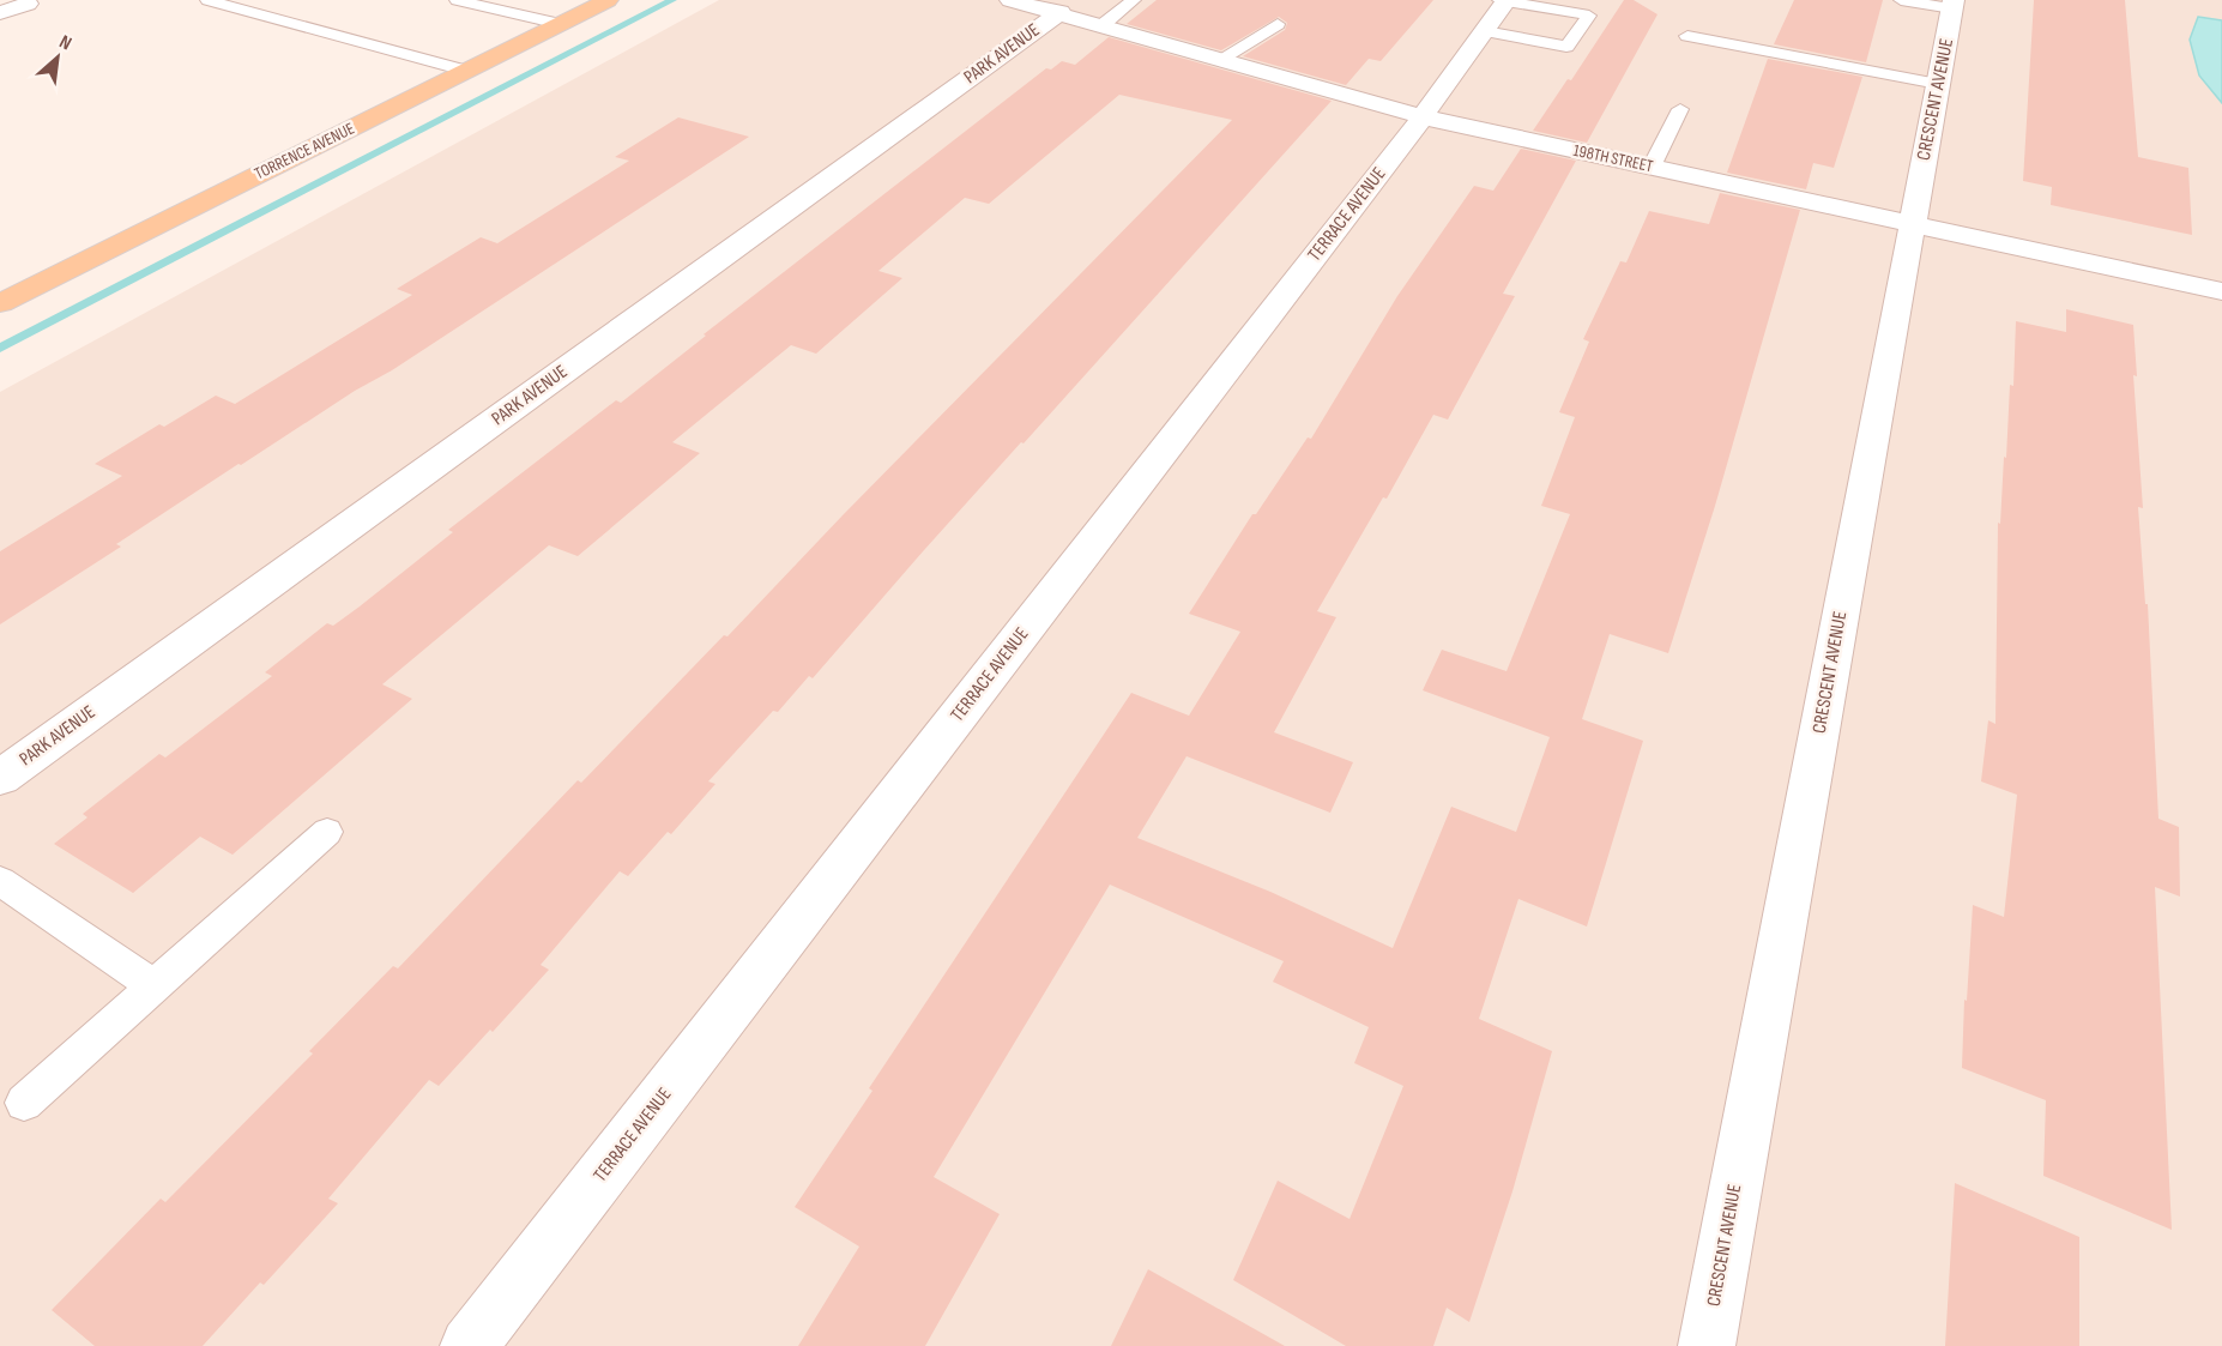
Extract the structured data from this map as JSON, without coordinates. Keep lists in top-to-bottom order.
{
  "streets": {
    "main road": ["TORRENCE AVENUE"],
    "street": [
      "PARK AVENUE",
      "CRESCENT AVENUE",
      "198TH STREET",
      "TERRACE AVENUE"
    ]
  },
  "crossings": [
    ["PARK AVENUE", "198TH STREET"],
    ["CRESCENT AVENUE", "198TH STREET"],
    ["198TH STREET", "TERRACE AVENUE"]
  ],
  "north": "top right"
}
